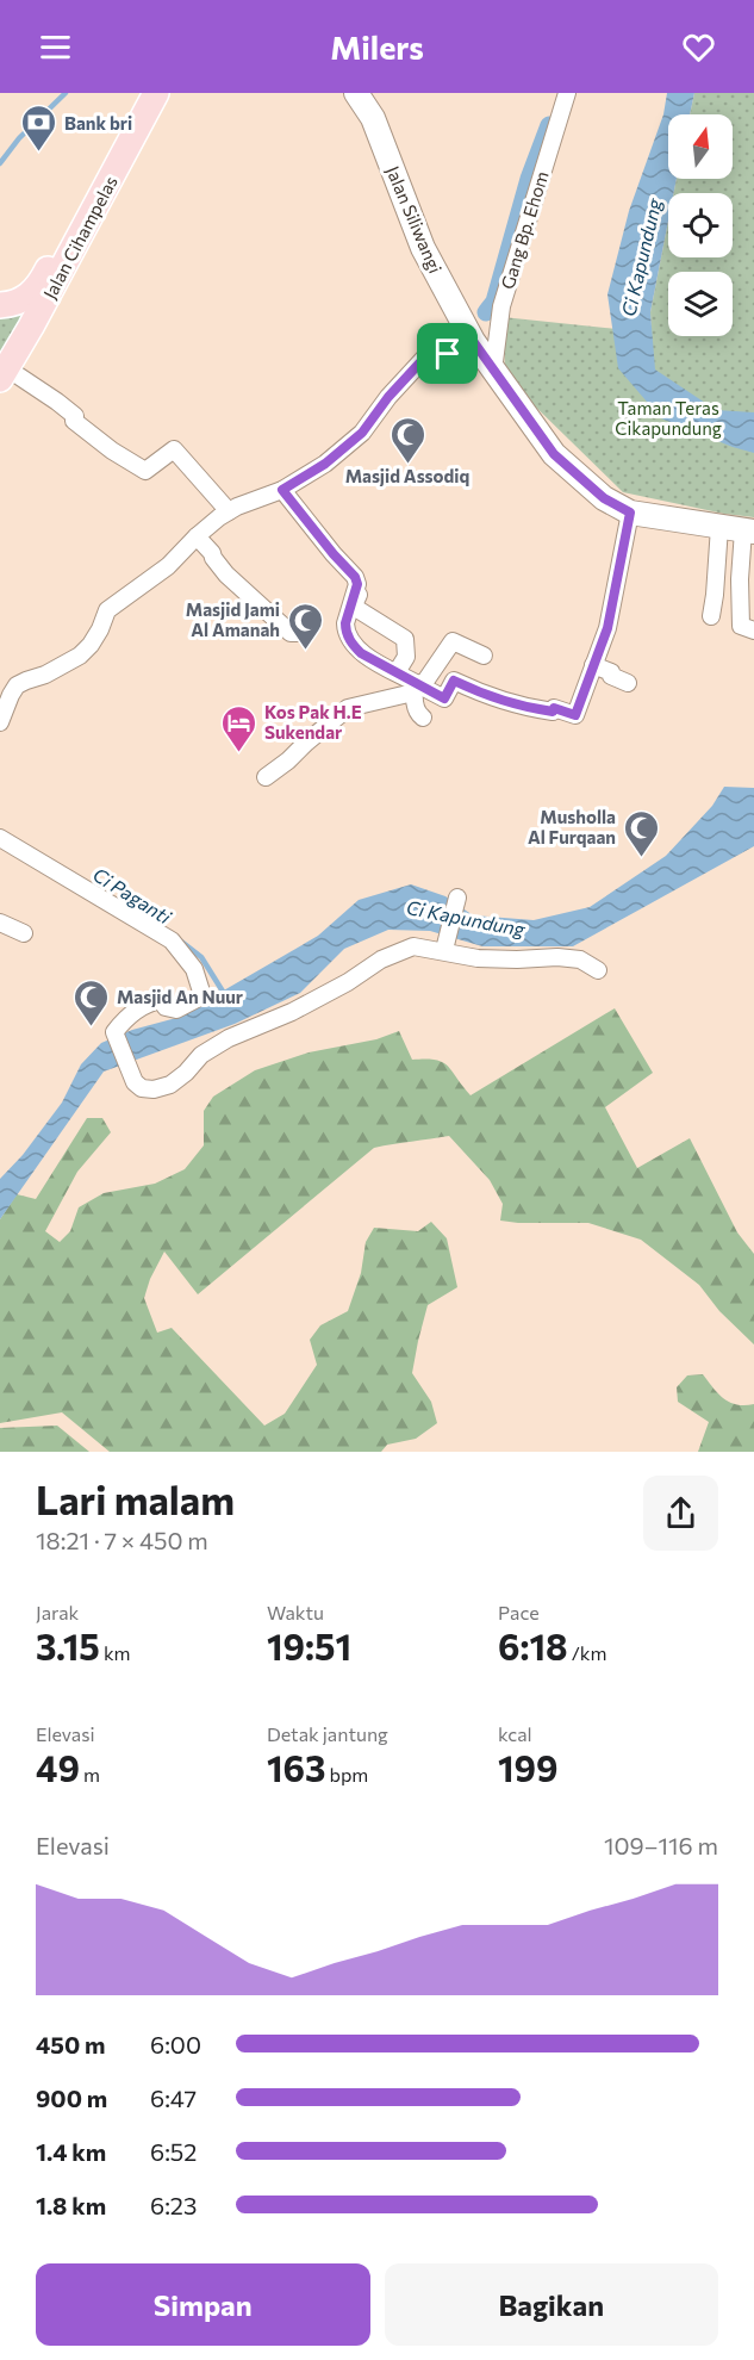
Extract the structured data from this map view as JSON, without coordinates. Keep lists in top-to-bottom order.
{
  "streets": {
    "main road": ["Jalan Siliwangi", "Jalan Cihampelas"],
    "street": ["Gang Bp. Ehom"]
  },
  "crossings": [
    ["Jalan Siliwangi", "Gang Bp. Ehom"]
  ],
  "water": ["Ci Kapundung", "Ci Paganti"],
  "parks": ["Taman Teras Cikapundung"],
  "places": {
    "bank": ["Bank bri"],
    "mosque": [
      "Masjid Assodiq",
      "Masjid Jami Al Amanah",
      "Musholla Al Furqaan",
      "Masjid An Nuur"
    ],
    "hotel": ["Kos Pak H.E Sukendar"]
  },
  "north": "top",
  "page": {
    "header": "Milers",
    "heading": ["Lari malam", "18:21 · 7 × 450 m"],
    "stats": [
      ["Jarak", "3.15 km"],
      ["Waktu", "19:51"],
      ["Pace", "6:18 /km"],
      ["Elevasi", "49 m"],
      ["Detak jantung", "163 bpm"],
      ["kcal", "199"]
    ],
    "chart": ["Elevasi", "109–116 m"],
    "list": [
      {
        "name": "450 m",
        "note": "6:00"
      },
      {
        "name": "900 m",
        "note": "6:47"
      },
      {
        "name": "1.4 km",
        "note": "6:52"
      },
      {
        "name": "1.8 km",
        "note": "6:23"
      }
    ],
    "buttons": ["Simpan", "Bagikan"]
  }
}
